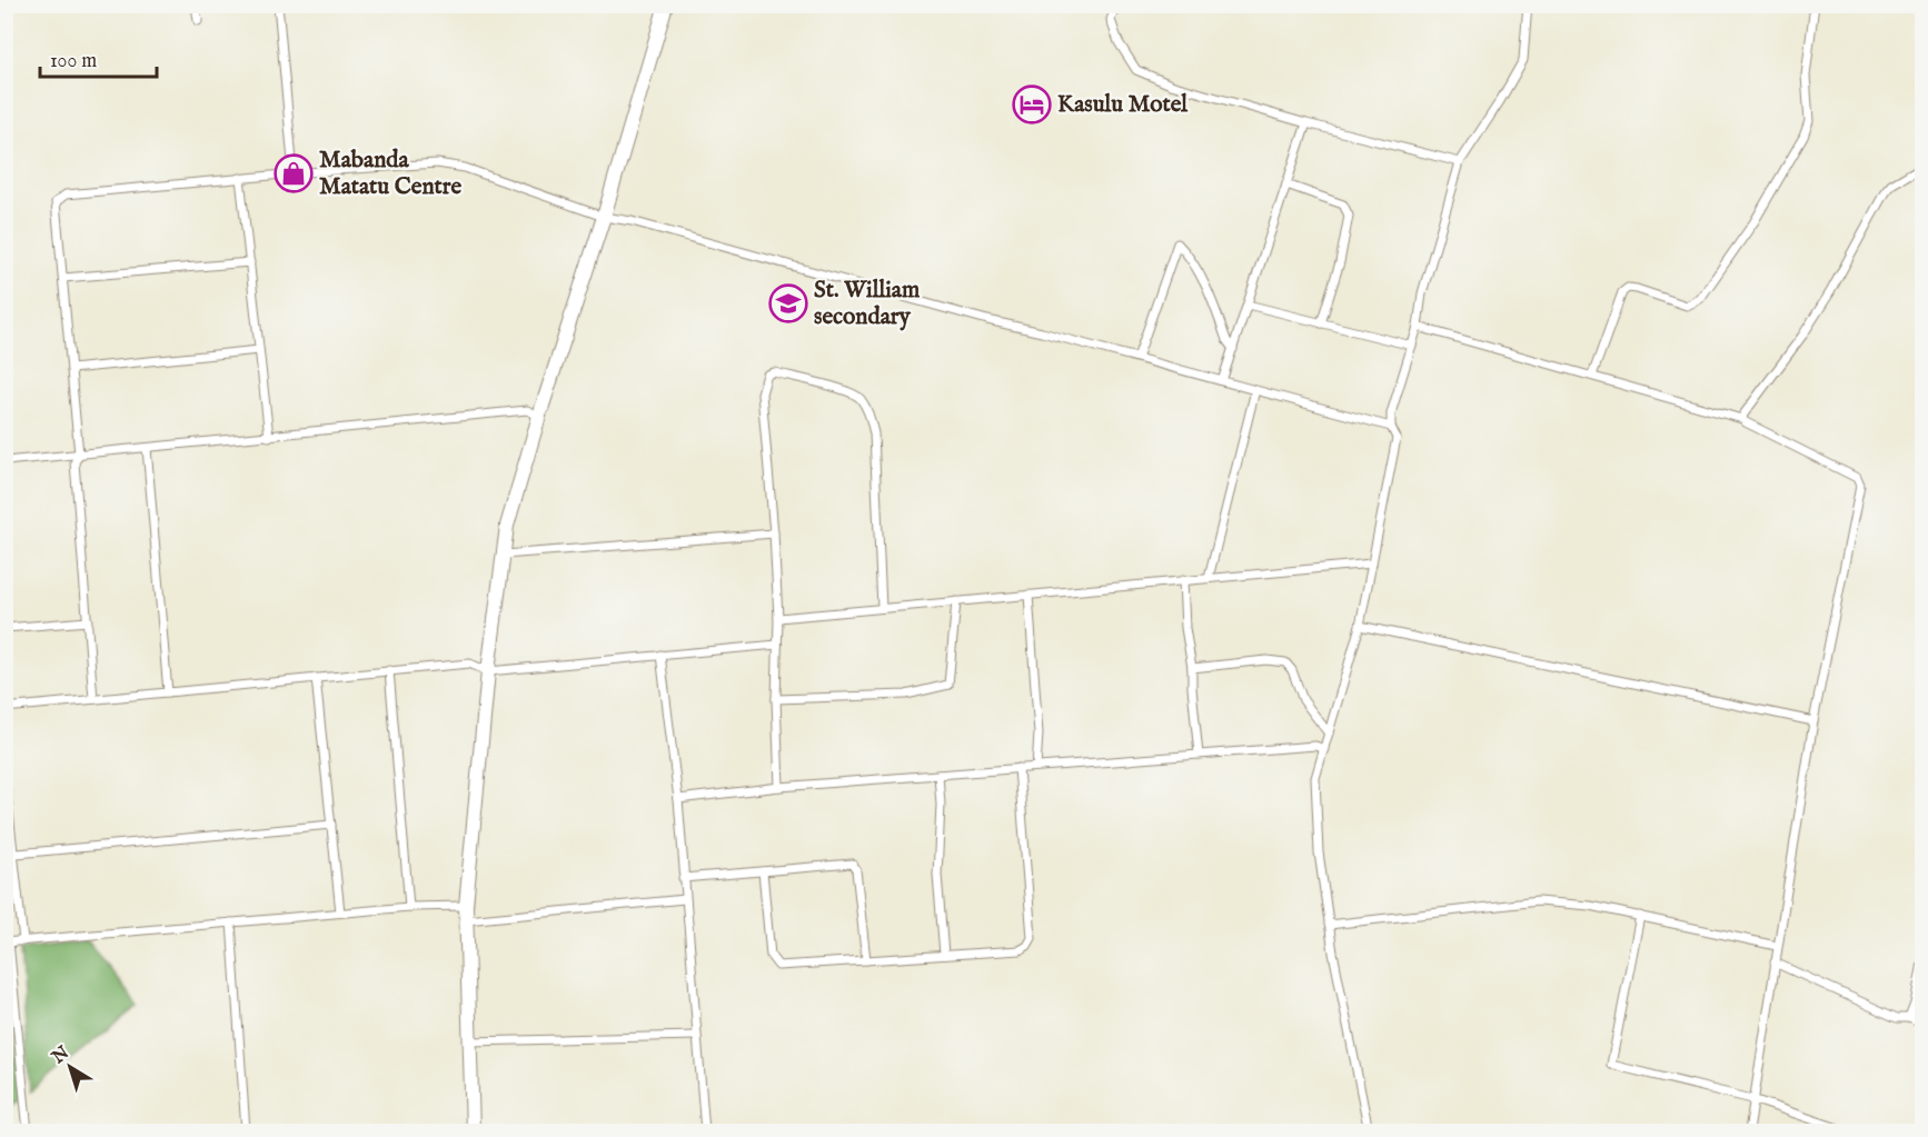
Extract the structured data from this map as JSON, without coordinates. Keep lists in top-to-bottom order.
{
  "places": {
    "hotel": ["Kasulu Motel"],
    "shop": ["Mabanda Matatu Centre"],
    "school or university": ["St. William secondary"]
  },
  "scale_bar": "100 m",
  "north": "top left"
}
